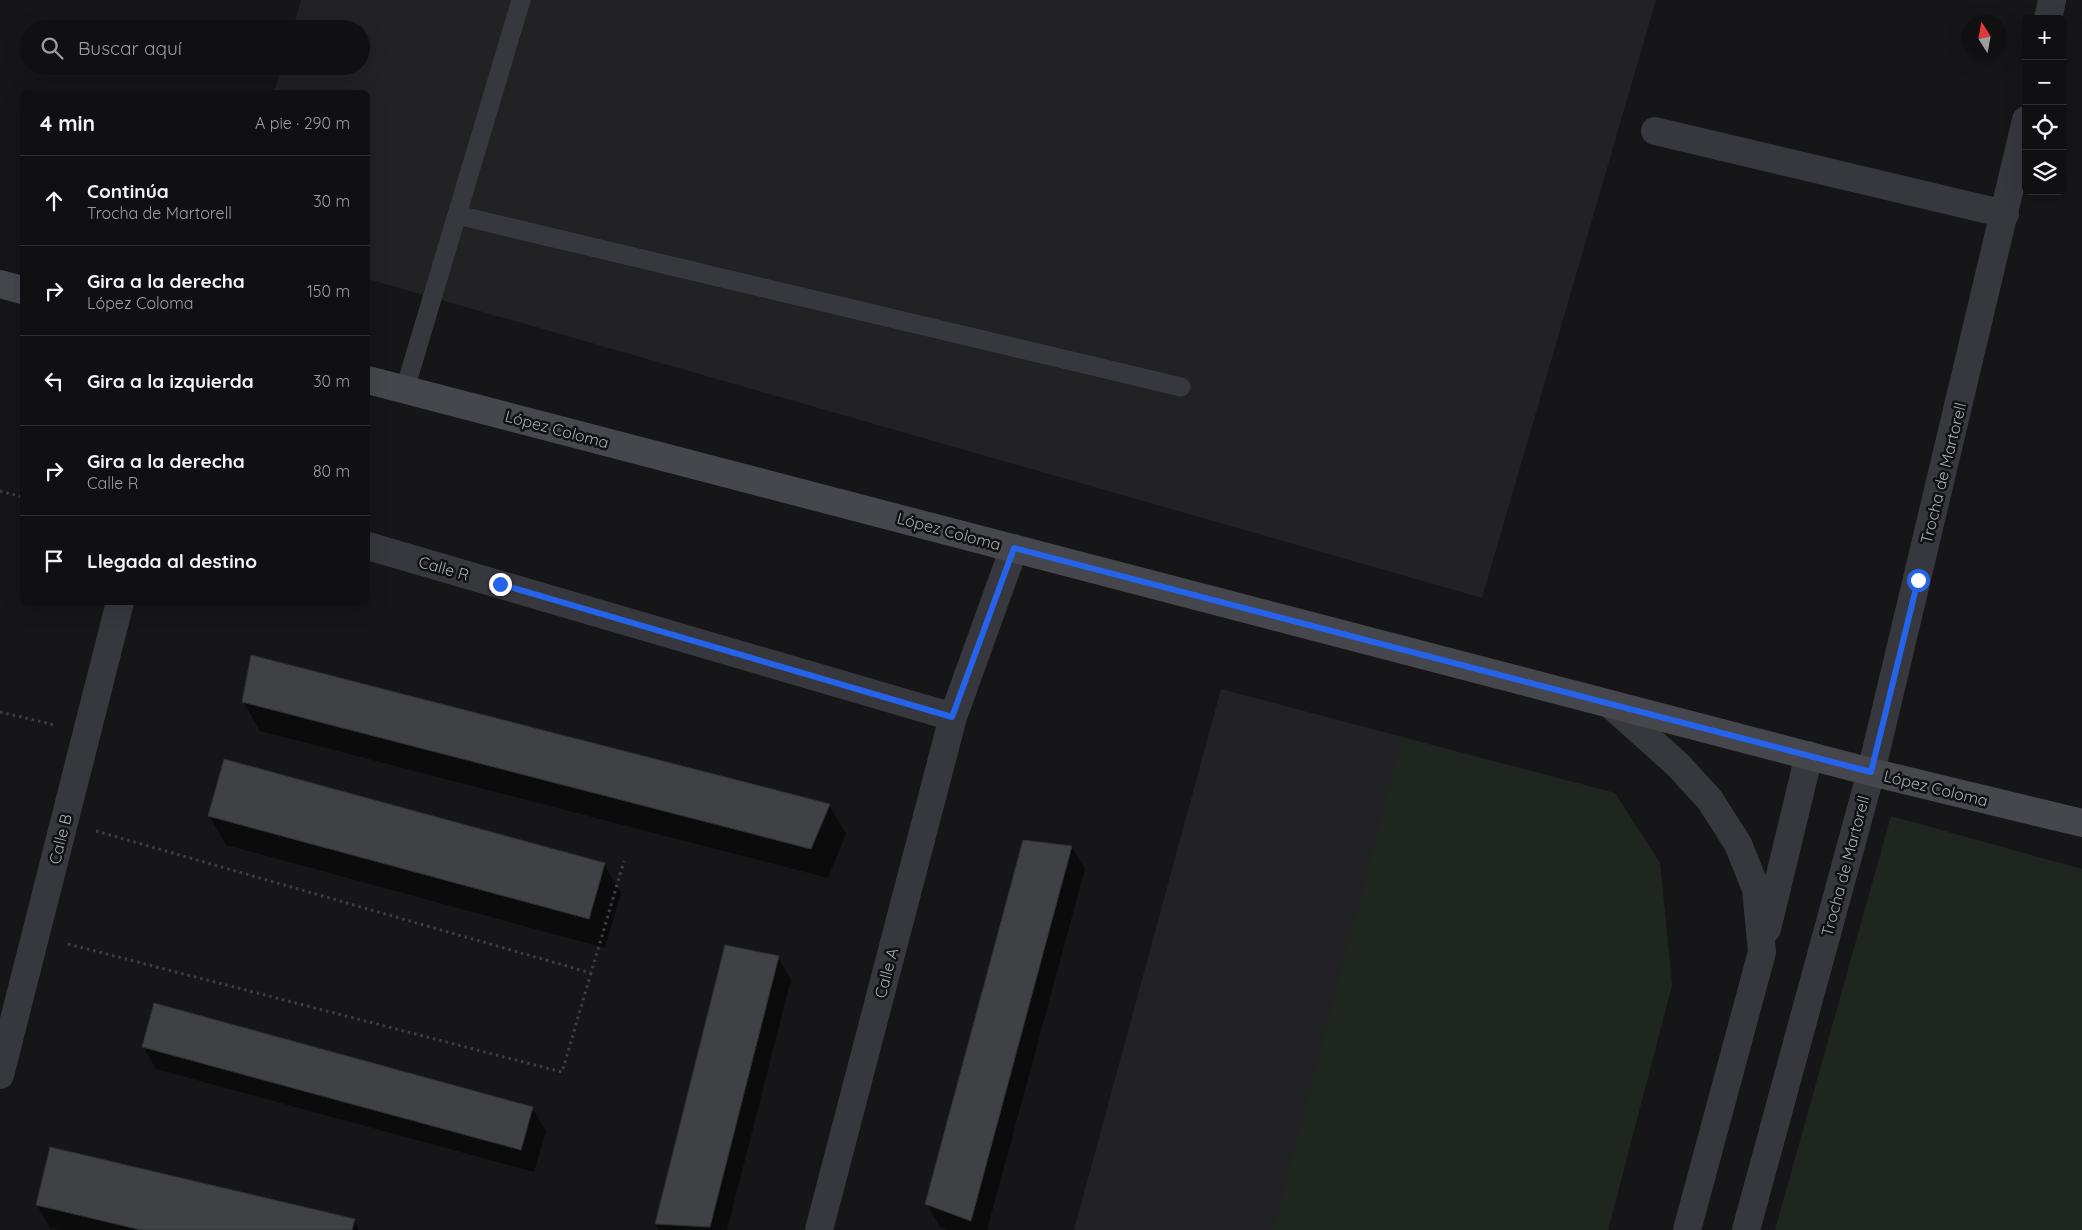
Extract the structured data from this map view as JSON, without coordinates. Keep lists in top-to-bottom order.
{
  "streets": {
    "main road": ["López Coloma"],
    "street": [
      "Trocha de Martorell",
      "Calle R",
      "Calle B",
      "Calle A"
    ]
  },
  "crossings": [
    ["López Coloma", "Trocha de Martorell"],
    ["López Coloma", "Calle A"],
    ["Calle R", "Calle A"]
  ],
  "north": "top",
  "page": {
    "map_buttons": ["+", "−"],
    "search": "Buscar aquí",
    "heading": ["4 min", "A pie · 290 m"],
    "list": [
      ["Continúa", "Trocha de Martorell", "30 m"],
      ["Gira a la derecha", "López Coloma", "150 m"],
      ["Gira a la izquierda", "30 m"],
      ["Gira a la derecha", "Calle R", "80 m"],
      "Llegada al destino"
    ]
  }
}
